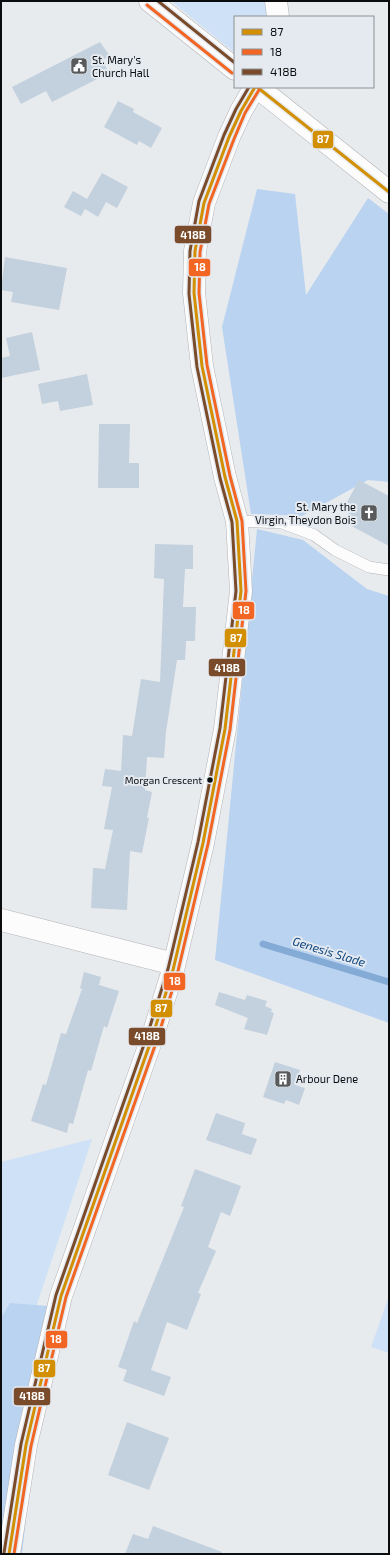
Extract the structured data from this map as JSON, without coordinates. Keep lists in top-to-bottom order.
{
  "water": ["Genesis Slade"],
  "places": {
    "public building": ["St. Mary's Church Hall"],
    "church": ["St. Mary the Virgin, Theydon Bois"],
    "other": ["Morgan Crescent"],
    "building": ["Arbour Dene"]
  },
  "lines": ["transit line 418B", "transit line 18", "transit line 87"],
  "legend": ["87", "18", "418B"]
}
